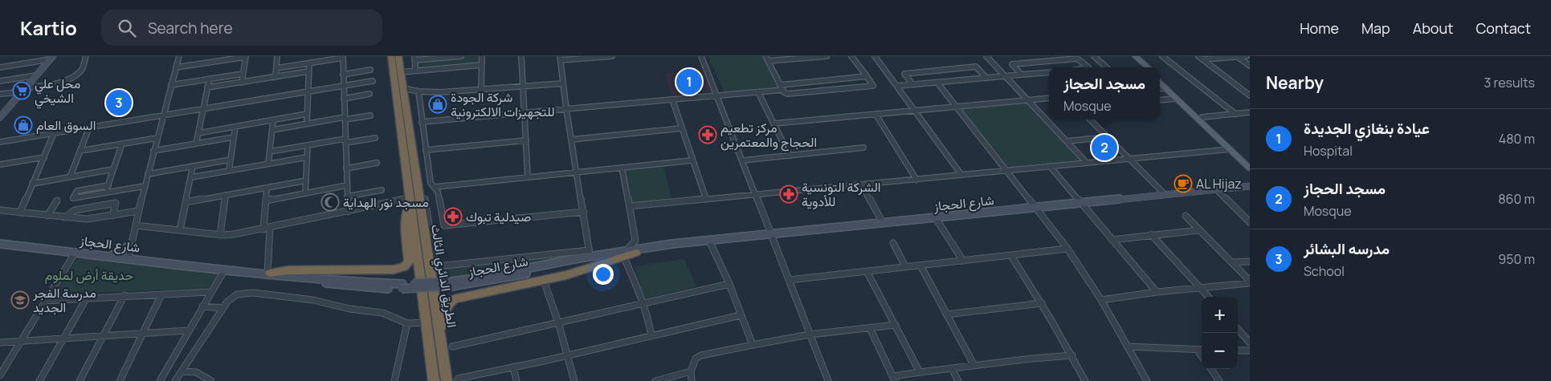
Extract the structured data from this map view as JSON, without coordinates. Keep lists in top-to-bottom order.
{
  "streets": {
    "highway": ["الطريق الدائري الثالث"],
    "main road": ["شارع الحجاز"]
  },
  "parks": ["حديقة أرض لملوم"],
  "places": {
    "supermarket": ["محل علي الشيخي"],
    "shop": ["شركة الجودة للتجهيزات الالكترونية", "السوق العام"],
    "pharmacy": ["مركز تطعيم الحجاج والمعتمرين", "الشركة التونسية للأدوية", "صيدلية تبوك"],
    "cafe": ["AL Hijaz"],
    "mosque": ["مسجد نور الهداية"],
    "school or university": ["مدرسة الفجر الجديد"]
  },
  "page": {
    "header": "Kartio",
    "search": "Search here",
    "nav": [
      "Home",
      "Map",
      "About",
      "Contact"
    ],
    "heading": ["Nearby", "3 results"],
    "pins": ["1", "3", "2"],
    "popup": ["مسجد الحجاز", "Mosque"],
    "list": [
      {
        "mark": "1",
        "name": "عيادة بنغازي الجديدة",
        "note": "Hospital",
        "value": "480 m"
      },
      {
        "mark": "2",
        "name": "مسجد الحجاز",
        "note": "Mosque",
        "value": "860 m"
      },
      {
        "mark": "3",
        "name": "مدرسه البشائر",
        "note": "School",
        "value": "950 m"
      }
    ],
    "map_buttons": ["+", "−"]
  }
}
